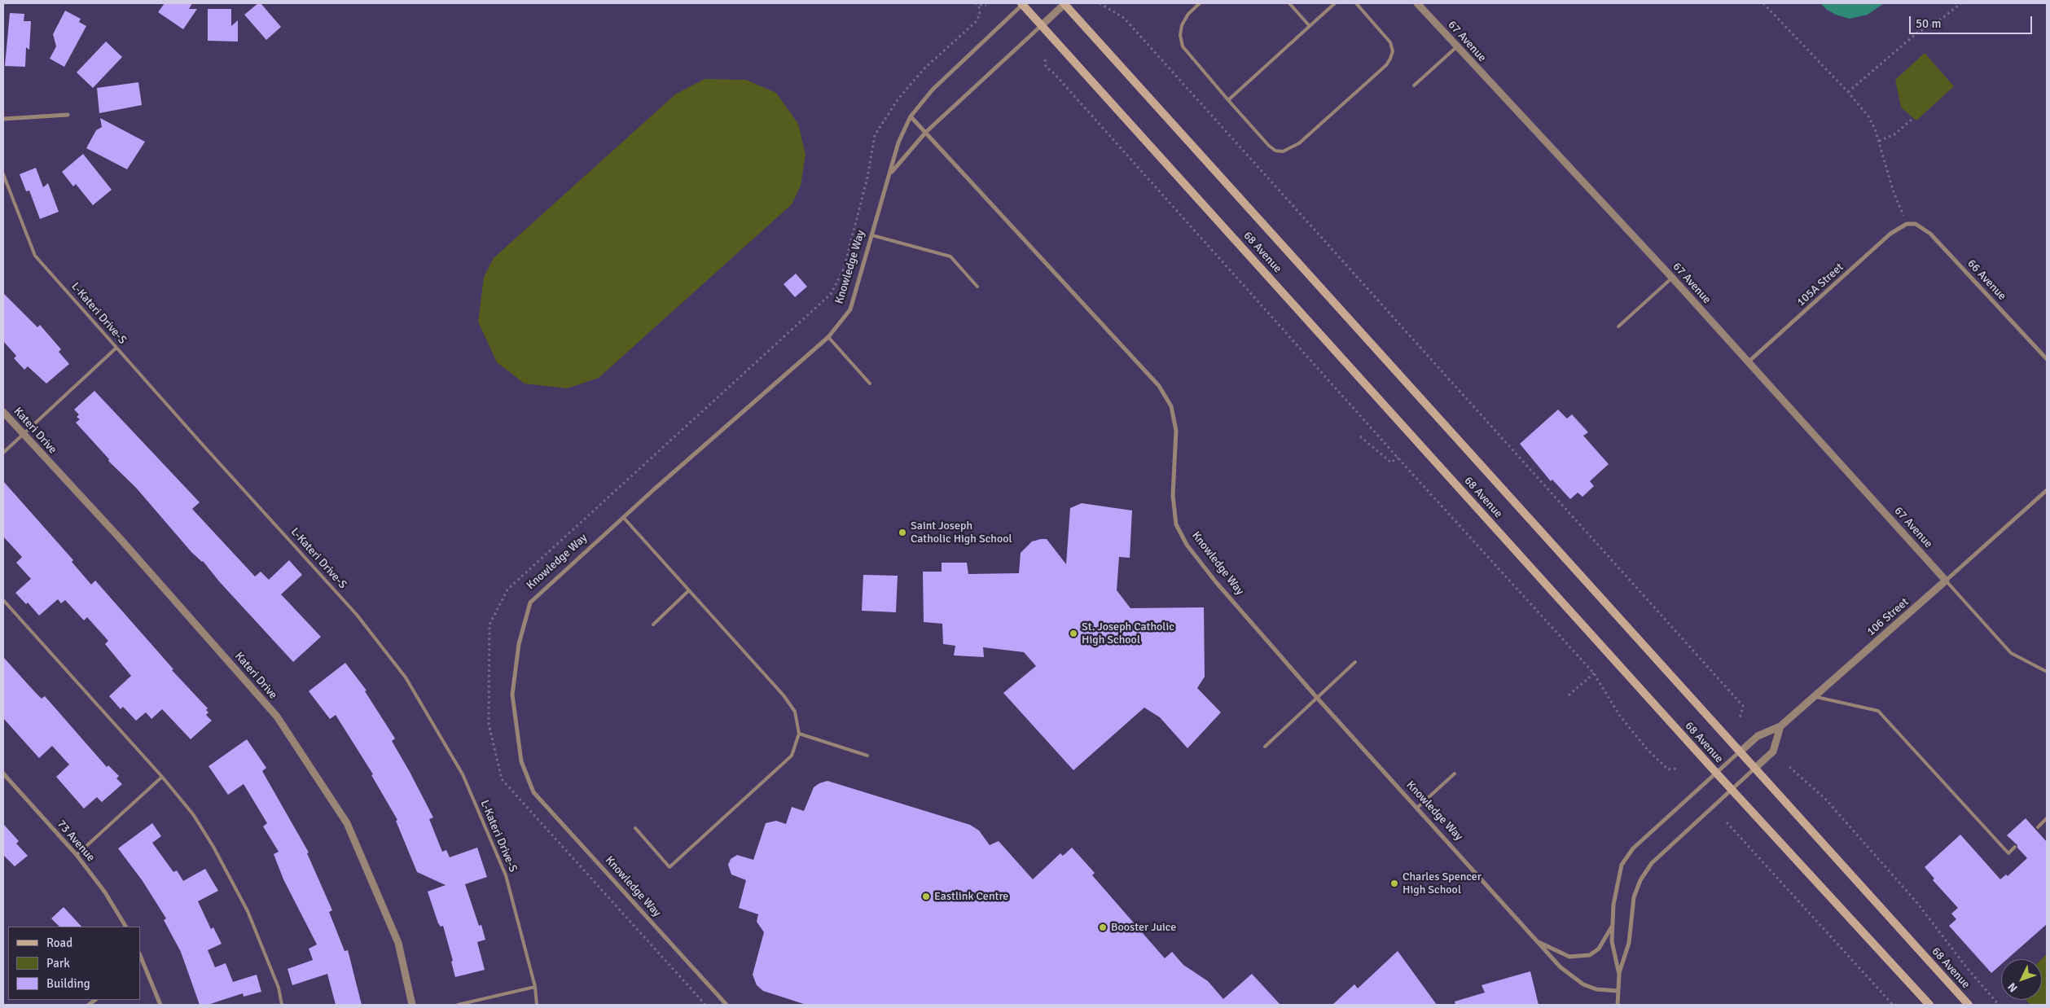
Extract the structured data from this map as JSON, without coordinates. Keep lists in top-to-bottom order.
{
  "streets": {
    "main road": ["68 Avenue"],
    "street": [
      "67 Avenue",
      "Knowledge Way",
      "66 Avenue",
      "105A Street",
      "Kateri Drive",
      "106 Street",
      "73 Avenue"
    ],
    "lane": ["L-Kateri Drive-S"]
  },
  "crossings": [
    ["67 Avenue", "105A Street"],
    ["67 Avenue", "106 Street"],
    ["68 Avenue", "Knowledge Way"],
    ["68 Avenue", "106 Street"],
    ["Knowledge Way", "106 Street"],
    ["66 Avenue", "105A Street"]
  ],
  "places": [
    "Saint Joseph Catholic High School",
    "St. Joseph Catholic High School",
    "Charles Spencer High School",
    "Eastlink Centre",
    "Booster Juice"
  ],
  "legend": ["Road", "Park", "Building"],
  "scale_bar": "50 m",
  "north": "bottom left"
}
